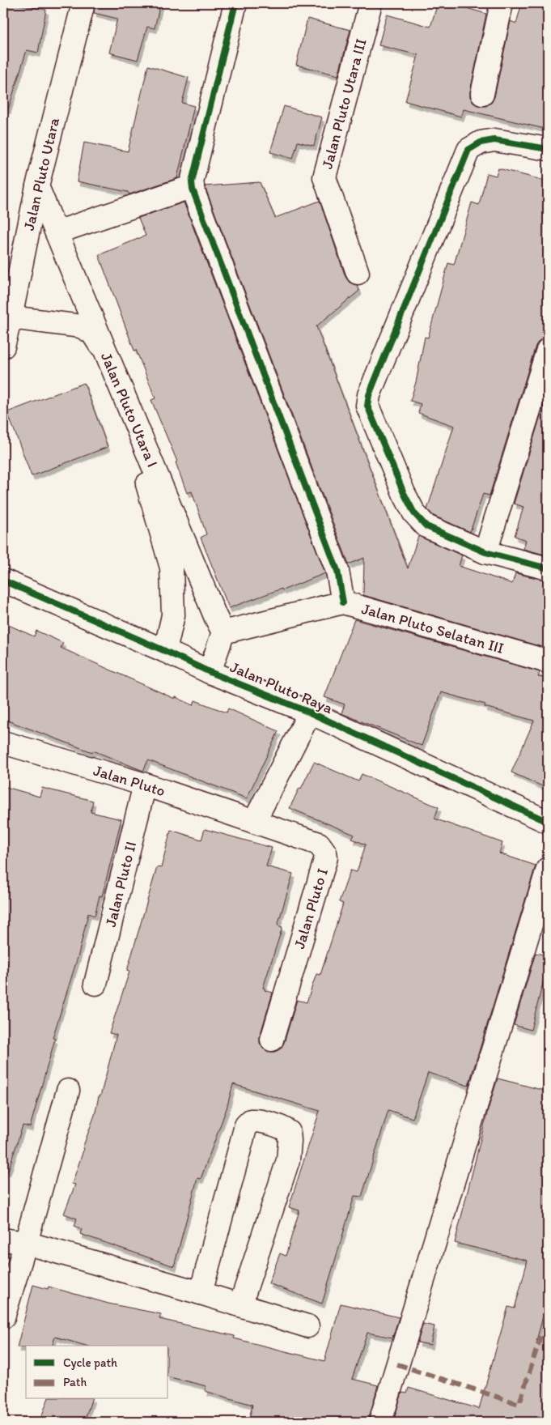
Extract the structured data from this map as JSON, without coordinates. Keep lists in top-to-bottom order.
{
  "streets": {
    "street": [
      "Jalan Pluto Utara III",
      "Jalan Pluto Utara",
      "Jalan Pluto Utara I",
      "Jalan Pluto Selatan III",
      "Jalan Pluto Raya",
      "Jalan Pluto",
      "Jalan Pluto II",
      "Jalan Pluto I"
    ]
  },
  "crossings": [
    ["Jalan Pluto Utara", "Jalan Pluto Utara I"],
    ["Jalan Pluto Utara I", "Jalan Pluto Selatan III"],
    ["Jalan Pluto", "Jalan Pluto II"],
    ["Jalan Pluto", "Jalan Pluto I"]
  ],
  "legend": ["Cycle path", "Path"]
}
